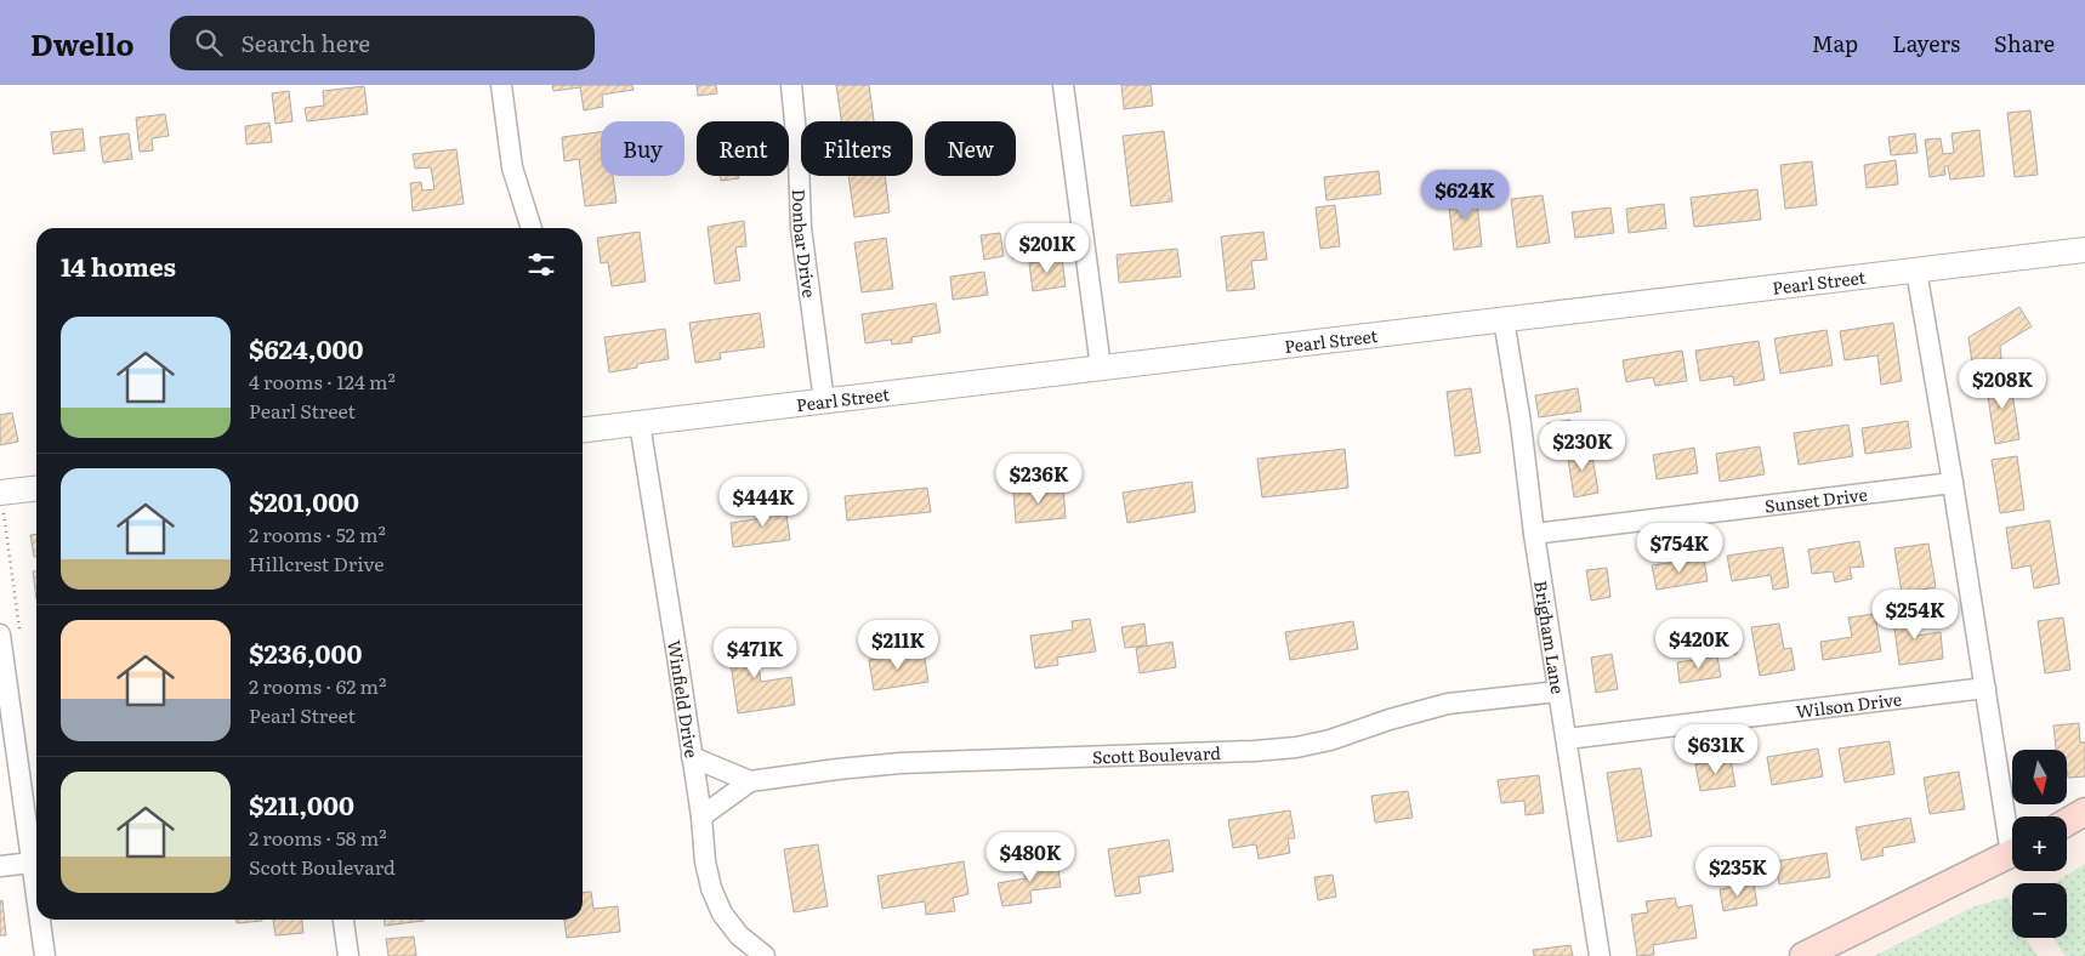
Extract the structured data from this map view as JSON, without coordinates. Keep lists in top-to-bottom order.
{
  "streets": {
    "street": [
      "Donbar Drive",
      "Pearl Street",
      "Sunset Drive",
      "Brigham Lane",
      "Winfield Drive",
      "Wilson Drive",
      "Scott Boulevard"
    ]
  },
  "crossings": [
    ["Donbar Drive", "Pearl Street"],
    ["Pearl Street", "Brigham Lane"],
    ["Pearl Street", "Winfield Drive"],
    ["Sunset Drive", "Brigham Lane"],
    ["Brigham Lane", "Wilson Drive"],
    ["Brigham Lane", "Scott Boulevard"],
    ["Winfield Drive", "Scott Boulevard"]
  ],
  "north": "bottom",
  "page": {
    "header": "Dwello",
    "search": "Search here",
    "nav": ["Map", "Layers", "Share"],
    "chip": [
      "Buy",
      "Rent",
      "Filters",
      "New"
    ],
    "price": [
      "$624K",
      "$201K",
      "$208K",
      "$230K",
      "$236K",
      "$444K",
      "$754K",
      "$254K",
      "$420K",
      "$211K",
      "$471K",
      "$631K",
      "$480K",
      "$235K"
    ],
    "heading": "14 homes",
    "list": [
      {
        "name": "$624,000",
        "note": "4 rooms · 124 m² · Pearl Street"
      },
      {
        "name": "$201,000",
        "note": "2 rooms · 52 m² · Hillcrest Drive"
      },
      {
        "name": "$236,000",
        "note": "2 rooms · 62 m² · Pearl Street"
      },
      {
        "name": "$211,000",
        "note": "2 rooms · 58 m² · Scott Boulevard"
      }
    ],
    "map_buttons": ["+", "−"]
  }
}
